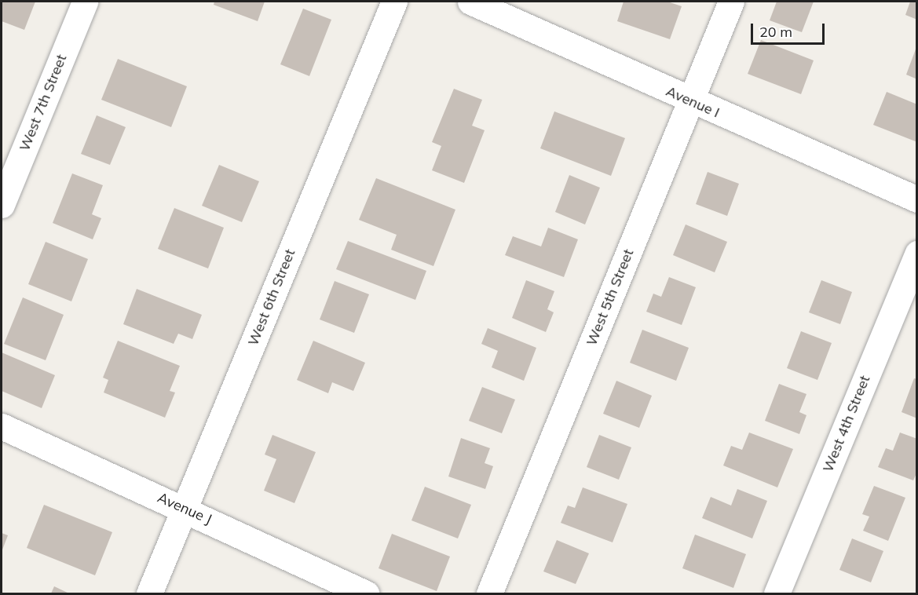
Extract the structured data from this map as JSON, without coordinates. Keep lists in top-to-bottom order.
{
  "streets": {
    "street": [
      "Avenue I",
      "West 7th Street",
      "West 6th Street",
      "West 5th Street",
      "West 4th Street",
      "Avenue J"
    ]
  },
  "crossings": [
    ["Avenue I", "West 5th Street"],
    ["West 6th Street", "Avenue J"]
  ],
  "scale_bar": "20 m"
}
